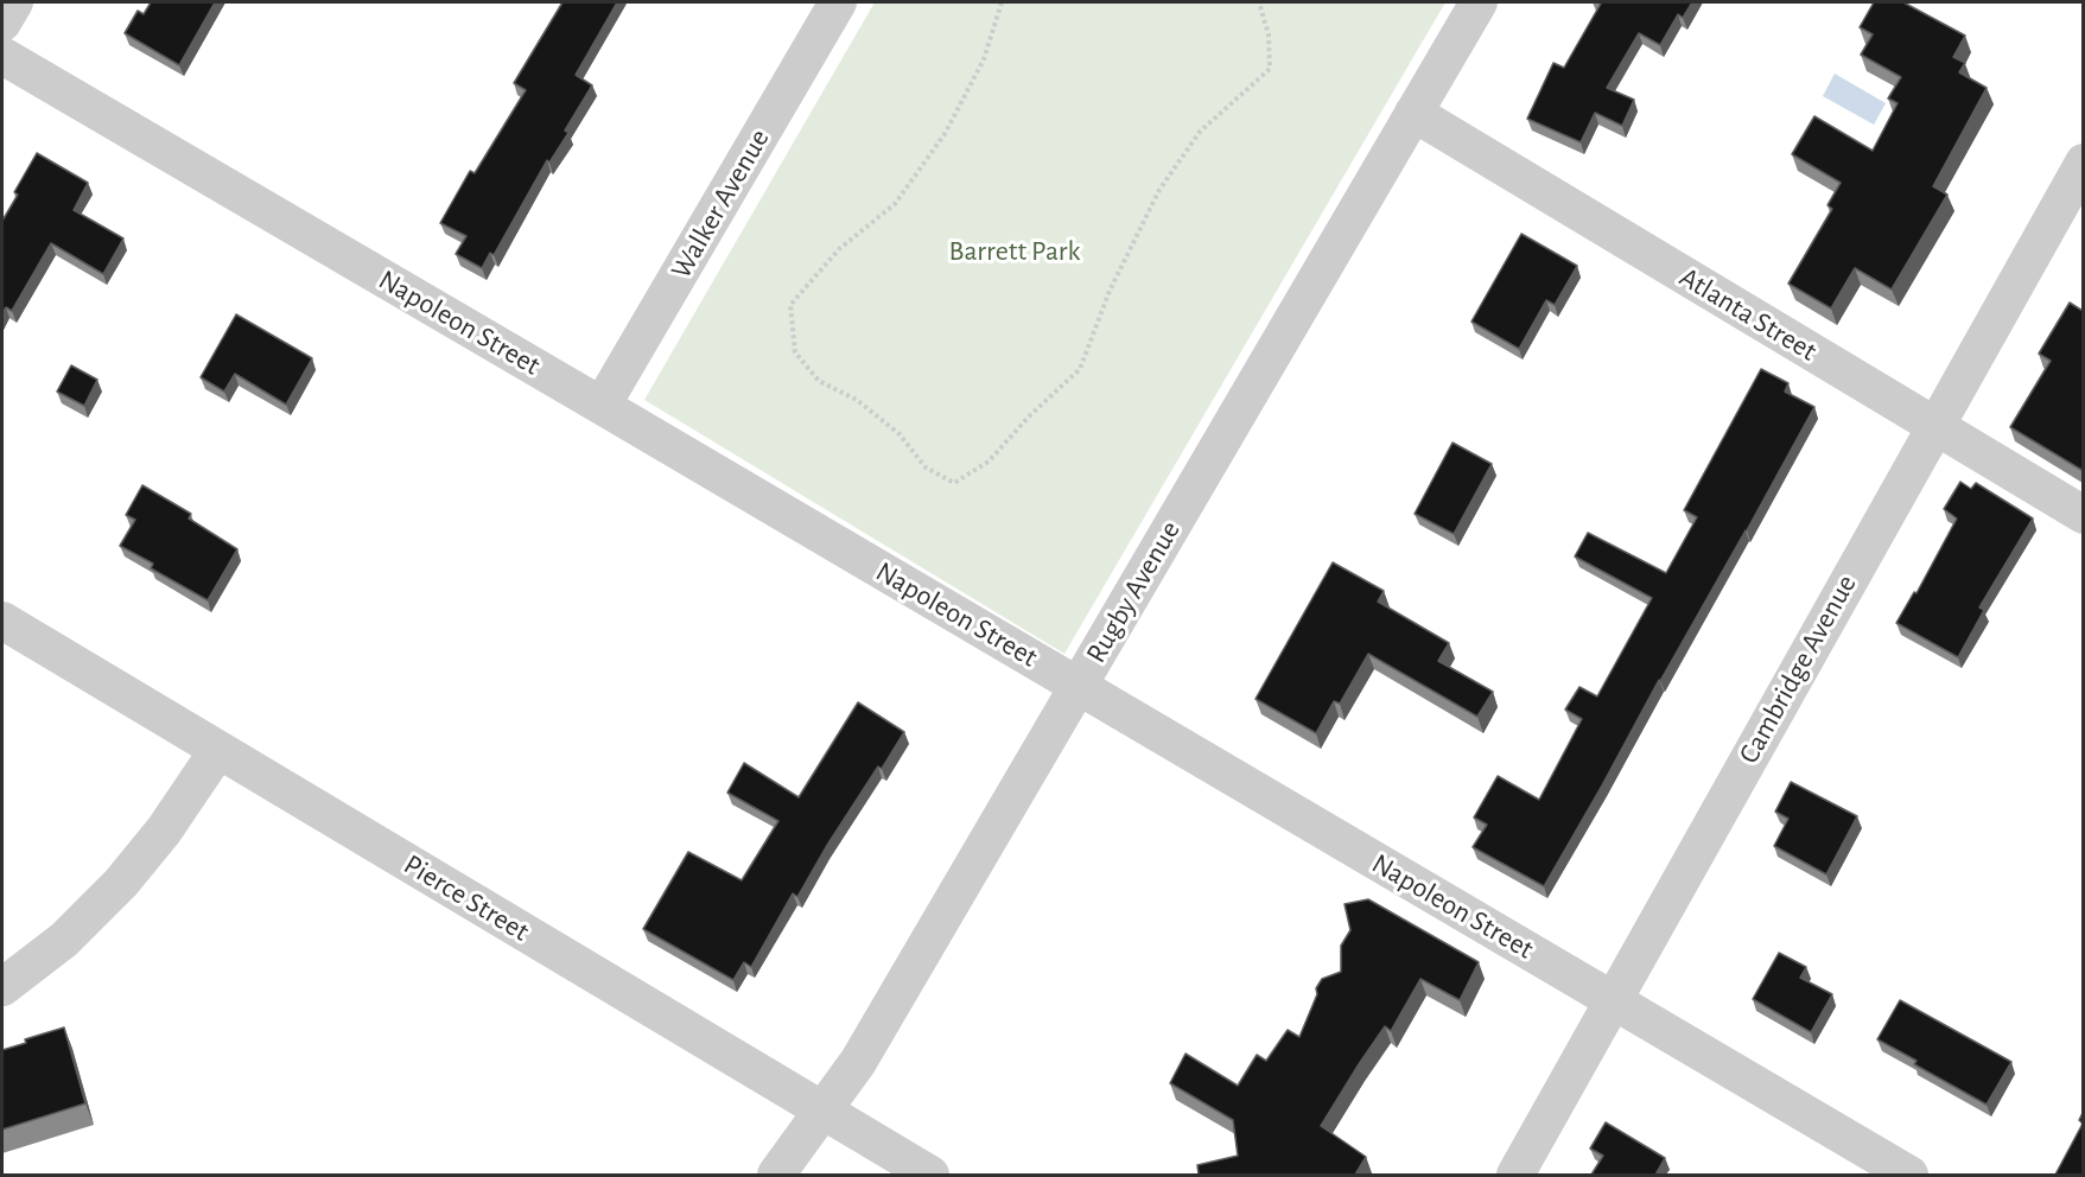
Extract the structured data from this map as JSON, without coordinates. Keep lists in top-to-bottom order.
{
  "streets": {
    "street": [
      "Walker Avenue",
      "Atlanta Street",
      "Napoleon Street",
      "Rugby Avenue",
      "Cambridge Avenue",
      "Pierce Street"
    ]
  },
  "crossings": [
    ["Walker Avenue", "Napoleon Street"],
    ["Atlanta Street", "Rugby Avenue"],
    ["Atlanta Street", "Cambridge Avenue"],
    ["Napoleon Street", "Rugby Avenue"],
    ["Napoleon Street", "Cambridge Avenue"],
    ["Rugby Avenue", "Pierce Street"]
  ],
  "parks": ["Barrett Park"]
}
